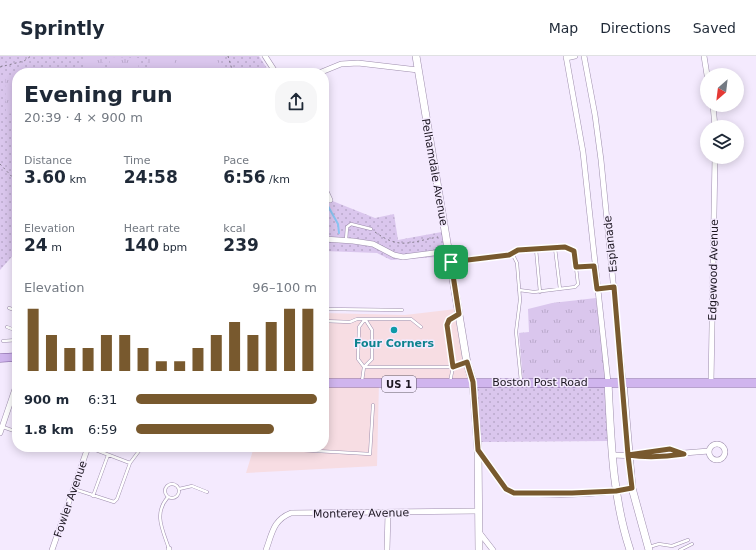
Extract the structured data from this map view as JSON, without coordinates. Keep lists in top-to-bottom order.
{
  "streets": {
    "main road": ["Boston Post Road", "US 1"],
    "street": [
      "Pelhamdale Avenue",
      "Esplanade",
      "Edgewood Avenue",
      "Fowler Avenue",
      "Monterey Avenue"
    ]
  },
  "crossings": [
    ["Pelhamdale Avenue", "Boston Post Road"],
    ["Pelhamdale Avenue", "Monterey Avenue"],
    ["Esplanade", "Boston Post Road"],
    ["Edgewood Avenue", "Boston Post Road"]
  ],
  "places": ["Four Corners"],
  "north": "bottom left",
  "page": {
    "header": "Sprintly",
    "nav": ["Map", "Directions", "Saved"],
    "heading": ["Evening run", "20:39 · 4 × 900 m"],
    "stats": [
      ["Distance", "3.60 km"],
      ["Time", "24:58"],
      ["Pace", "6:56 /km"],
      ["Elevation", "24 m"],
      ["Heart rate", "140 bpm"],
      ["kcal", "239"]
    ],
    "chart": ["Elevation", "96–100 m"],
    "list": [
      {
        "name": "900 m",
        "note": "6:31"
      },
      {
        "name": "1.8 km",
        "note": "6:59"
      }
    ]
  }
}
